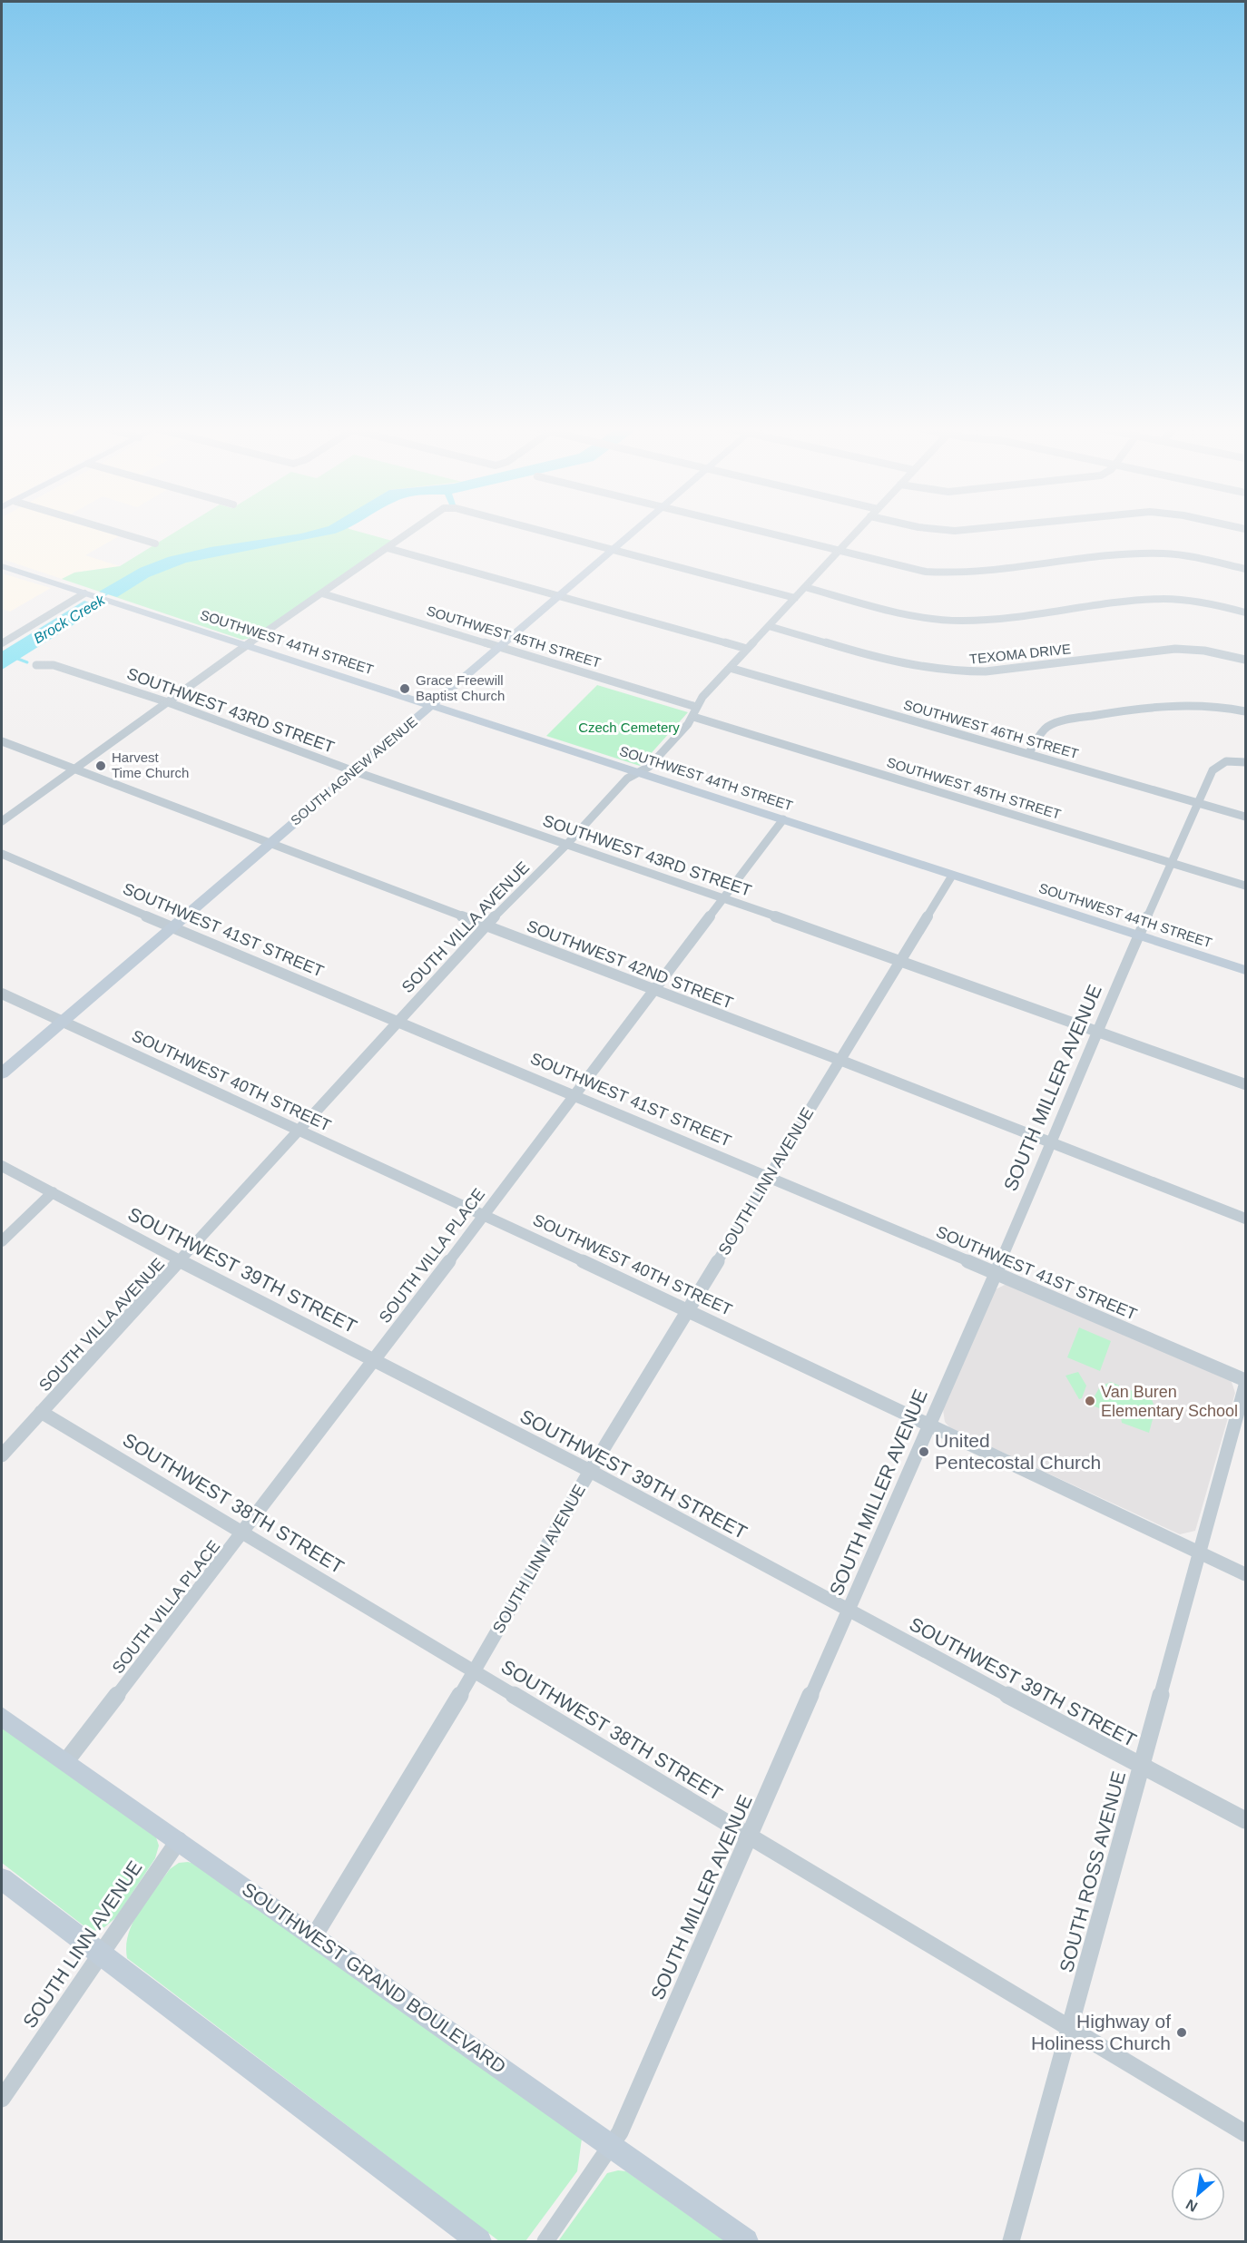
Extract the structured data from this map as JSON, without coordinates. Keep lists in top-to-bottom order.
{
  "streets": {
    "street": [
      "SOUTHWEST 45TH STREET",
      "SOUTHWEST 44TH STREET",
      "TEXOMA DRIVE",
      "SOUTHWEST 43RD STREET",
      "SOUTHWEST 46TH STREET",
      "SOUTH AGNEW AVENUE",
      "SOUTH VILLA AVENUE",
      "SOUTHWEST 41ST STREET",
      "SOUTHWEST 42ND STREET",
      "SOUTHWEST 40TH STREET",
      "SOUTH MILLER AVENUE",
      "SOUTH LINN AVENUE",
      "SOUTH VILLA PLACE",
      "SOUTHWEST 39TH STREET",
      "SOUTHWEST 38TH STREET",
      "SOUTH ROSS AVENUE",
      "SOUTHWEST GRAND BOULEVARD"
    ]
  },
  "crossings": [
    ["SOUTHWEST 45TH STREET", "SOUTH AGNEW AVENUE"],
    ["SOUTHWEST 45TH STREET", "SOUTH VILLA AVENUE"],
    ["SOUTHWEST 45TH STREET", "SOUTH MILLER AVENUE"],
    ["SOUTHWEST 44TH STREET", "SOUTH AGNEW AVENUE"],
    ["SOUTHWEST 44TH STREET", "SOUTH VILLA AVENUE"],
    ["SOUTHWEST 44TH STREET", "SOUTH MILLER AVENUE"],
    ["SOUTHWEST 44TH STREET", "SOUTH LINN AVENUE"],
    ["SOUTHWEST 44TH STREET", "SOUTH VILLA PLACE"],
    ["TEXOMA DRIVE", "SOUTH VILLA AVENUE"],
    ["SOUTHWEST 43RD STREET", "SOUTH AGNEW AVENUE"],
    ["SOUTHWEST 43RD STREET", "SOUTH VILLA AVENUE"],
    ["SOUTHWEST 43RD STREET", "SOUTH MILLER AVENUE"],
    ["SOUTHWEST 43RD STREET", "SOUTH LINN AVENUE"],
    ["SOUTHWEST 43RD STREET", "SOUTH VILLA PLACE"],
    ["SOUTHWEST 46TH STREET", "SOUTH VILLA AVENUE"],
    ["SOUTHWEST 46TH STREET", "SOUTH MILLER AVENUE"],
    ["SOUTH AGNEW AVENUE", "SOUTHWEST 41ST STREET"],
    ["SOUTH AGNEW AVENUE", "SOUTHWEST 42ND STREET"],
    ["SOUTH AGNEW AVENUE", "SOUTHWEST 40TH STREET"],
    ["SOUTH VILLA AVENUE", "SOUTHWEST 41ST STREET"],
    ["SOUTH VILLA AVENUE", "SOUTHWEST 42ND STREET"],
    ["SOUTH VILLA AVENUE", "SOUTHWEST 40TH STREET"],
    ["SOUTH VILLA AVENUE", "SOUTHWEST 39TH STREET"],
    ["SOUTH VILLA AVENUE", "SOUTHWEST 38TH STREET"],
    ["SOUTHWEST 41ST STREET", "SOUTH MILLER AVENUE"],
    ["SOUTHWEST 41ST STREET", "SOUTH LINN AVENUE"],
    ["SOUTHWEST 41ST STREET", "SOUTH VILLA PLACE"],
    ["SOUTHWEST 42ND STREET", "SOUTH MILLER AVENUE"],
    ["SOUTHWEST 42ND STREET", "SOUTH LINN AVENUE"],
    ["SOUTHWEST 42ND STREET", "SOUTH VILLA PLACE"],
    ["SOUTHWEST 40TH STREET", "SOUTH MILLER AVENUE"],
    ["SOUTHWEST 40TH STREET", "SOUTH LINN AVENUE"],
    ["SOUTHWEST 40TH STREET", "SOUTH VILLA PLACE"],
    ["SOUTHWEST 40TH STREET", "SOUTH ROSS AVENUE"],
    ["SOUTH MILLER AVENUE", "SOUTHWEST 39TH STREET"],
    ["SOUTH MILLER AVENUE", "SOUTHWEST 38TH STREET"],
    ["SOUTH MILLER AVENUE", "SOUTHWEST GRAND BOULEVARD"],
    ["SOUTH LINN AVENUE", "SOUTHWEST 39TH STREET"],
    ["SOUTH LINN AVENUE", "SOUTHWEST 38TH STREET"],
    ["SOUTH LINN AVENUE", "SOUTHWEST GRAND BOULEVARD"],
    ["SOUTH VILLA PLACE", "SOUTHWEST 39TH STREET"],
    ["SOUTH VILLA PLACE", "SOUTHWEST 38TH STREET"],
    ["SOUTH VILLA PLACE", "SOUTHWEST GRAND BOULEVARD"],
    ["SOUTHWEST 39TH STREET", "SOUTH ROSS AVENUE"],
    ["SOUTHWEST 38TH STREET", "SOUTH ROSS AVENUE"]
  ],
  "water": ["Brock Creek"],
  "parks": ["Czech Cemetery"],
  "places": [
    "Grace Freewill Baptist Church",
    "Harvest Time Church",
    "Van Buren Elementary School",
    "United Pentecostal Church",
    "Highway of Holiness Church"
  ],
  "north": "bottom left"
}
